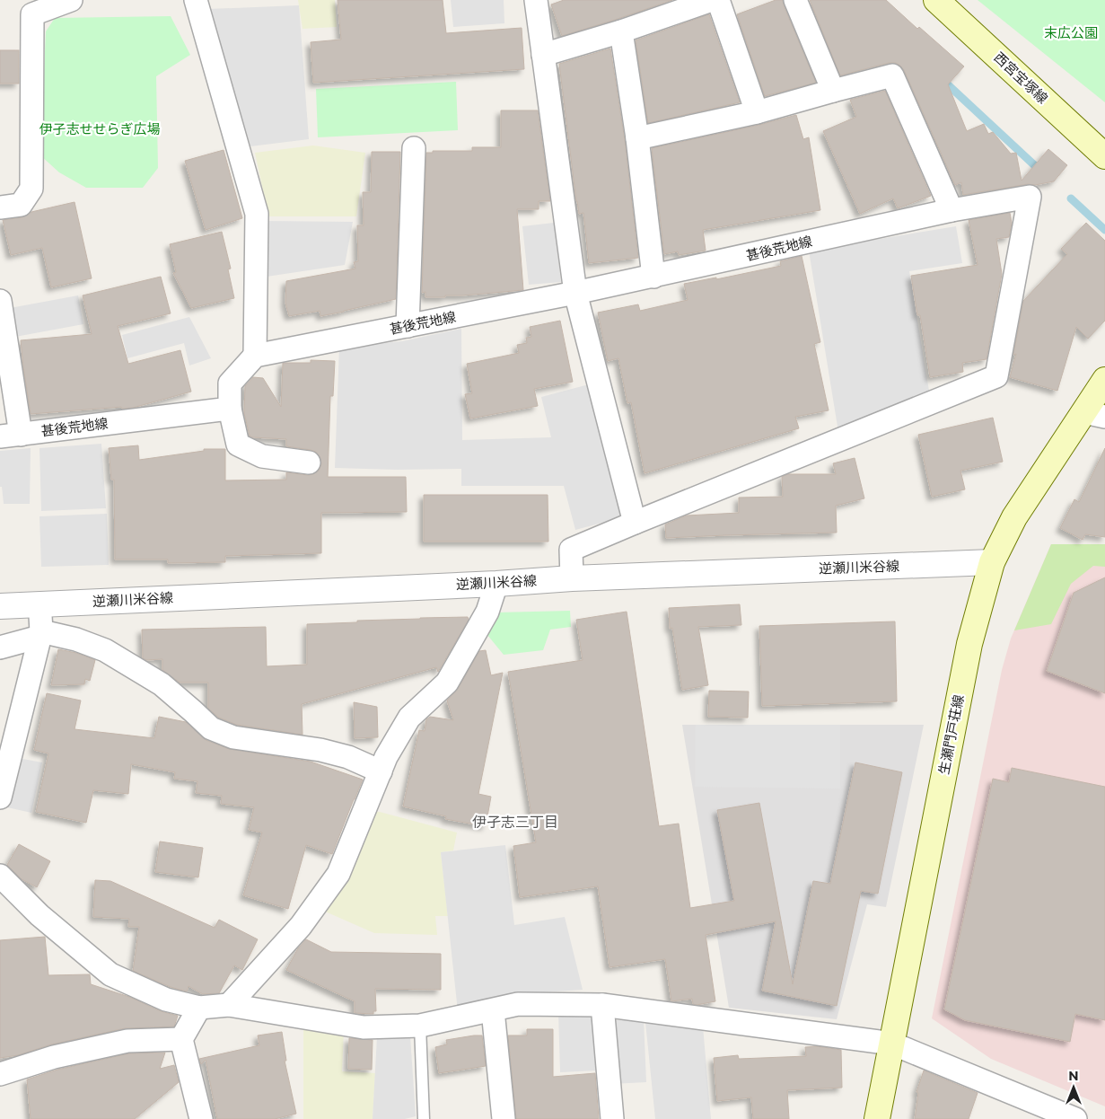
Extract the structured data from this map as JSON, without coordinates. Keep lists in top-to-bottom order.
{
  "streets": {
    "main road": ["西宮宝塚線", "生瀬門戸荘線"],
    "street": ["甚後荒地線", "逆瀬川米谷線"]
  },
  "crossings": [
    ["逆瀬川米谷線", "生瀬門戸荘線"]
  ],
  "districts": ["伊孑志三丁目"],
  "parks": ["末広公園", "伊孑志せせらぎ広場"],
  "north": "top"
}
